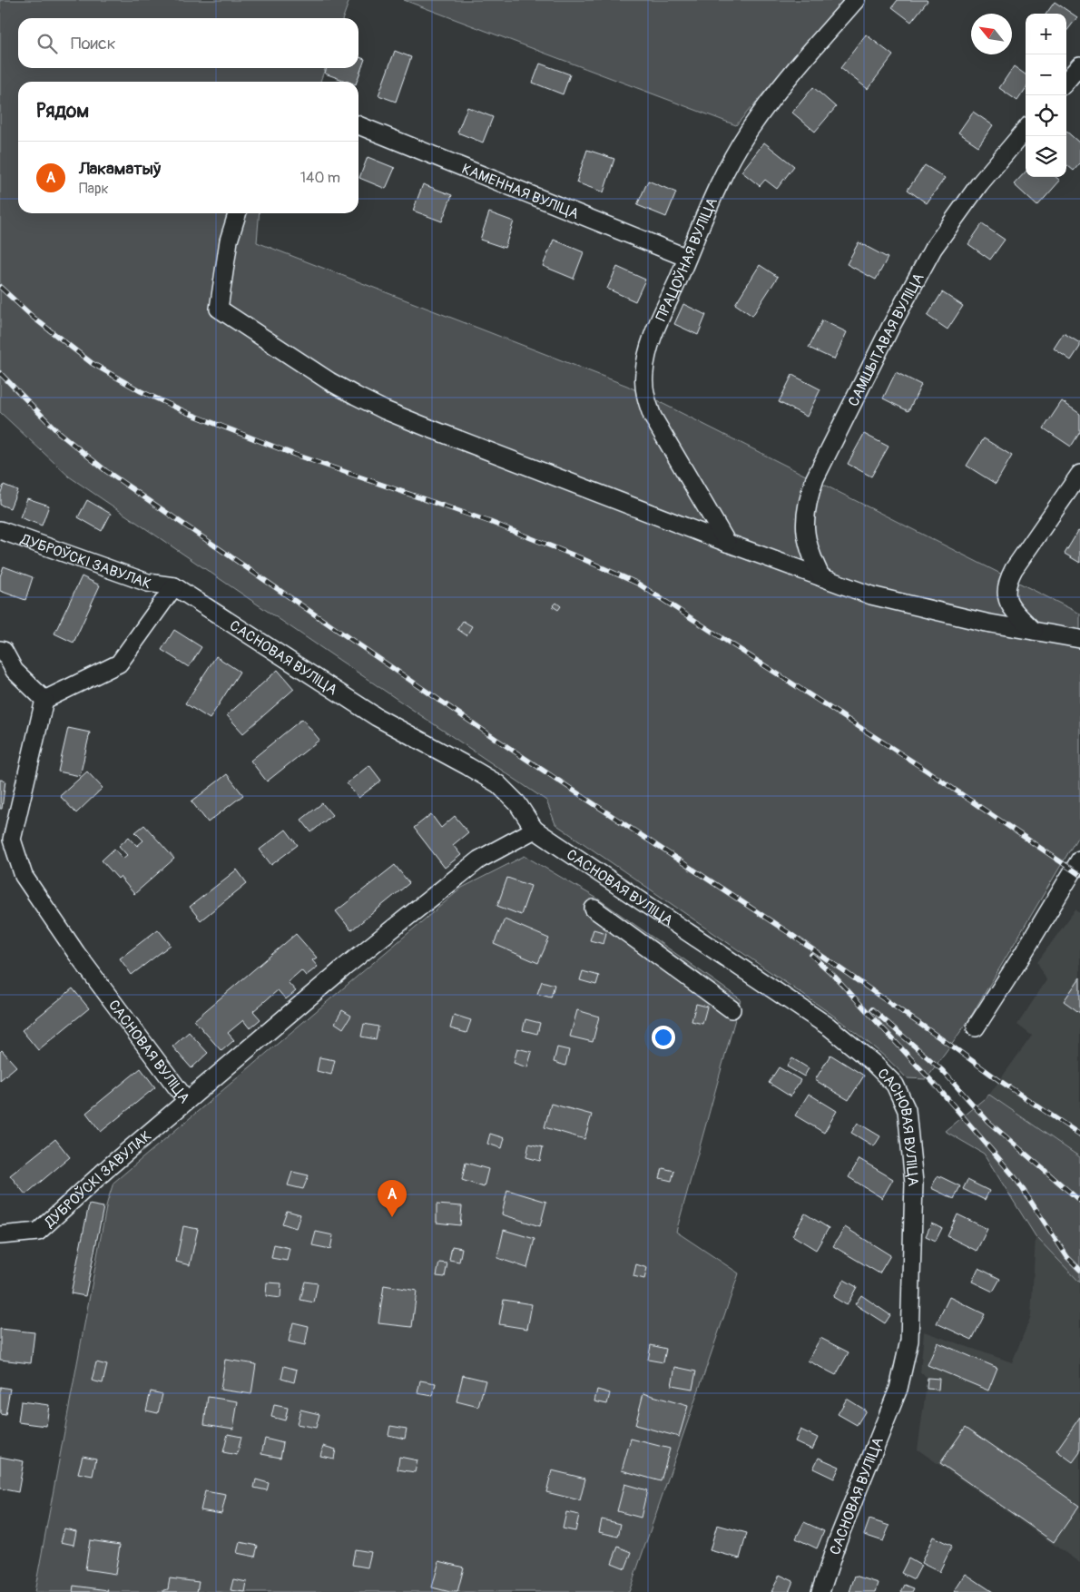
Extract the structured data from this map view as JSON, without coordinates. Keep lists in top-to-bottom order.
{
  "streets": {
    "street": [
      "КАМЕННАЯ ВУЛІЦА",
      "ПРАЦОЎНАЯ ВУЛІЦА",
      "САМШЫТАВАЯ ВУЛІЦА",
      "ДУБРОЎСКІ ЗАВУЛАК",
      "САСНОВАЯ ВУЛІЦА"
    ]
  },
  "crossings": [
    ["КАМЕННАЯ ВУЛІЦА", "ПРАЦОЎНАЯ ВУЛІЦА"],
    ["ДУБРОЎСКІ ЗАВУЛАК", "САСНОВАЯ ВУЛІЦА"]
  ],
  "north": "top left",
  "page": {
    "map_buttons": ["+", "−"],
    "search": "Поиск",
    "heading": "Рядом",
    "list": [
      {
        "mark": "A",
        "name": "Лакаматыў",
        "note": "Парк",
        "value": "140 m"
      }
    ],
    "pins": "A"
  }
}
